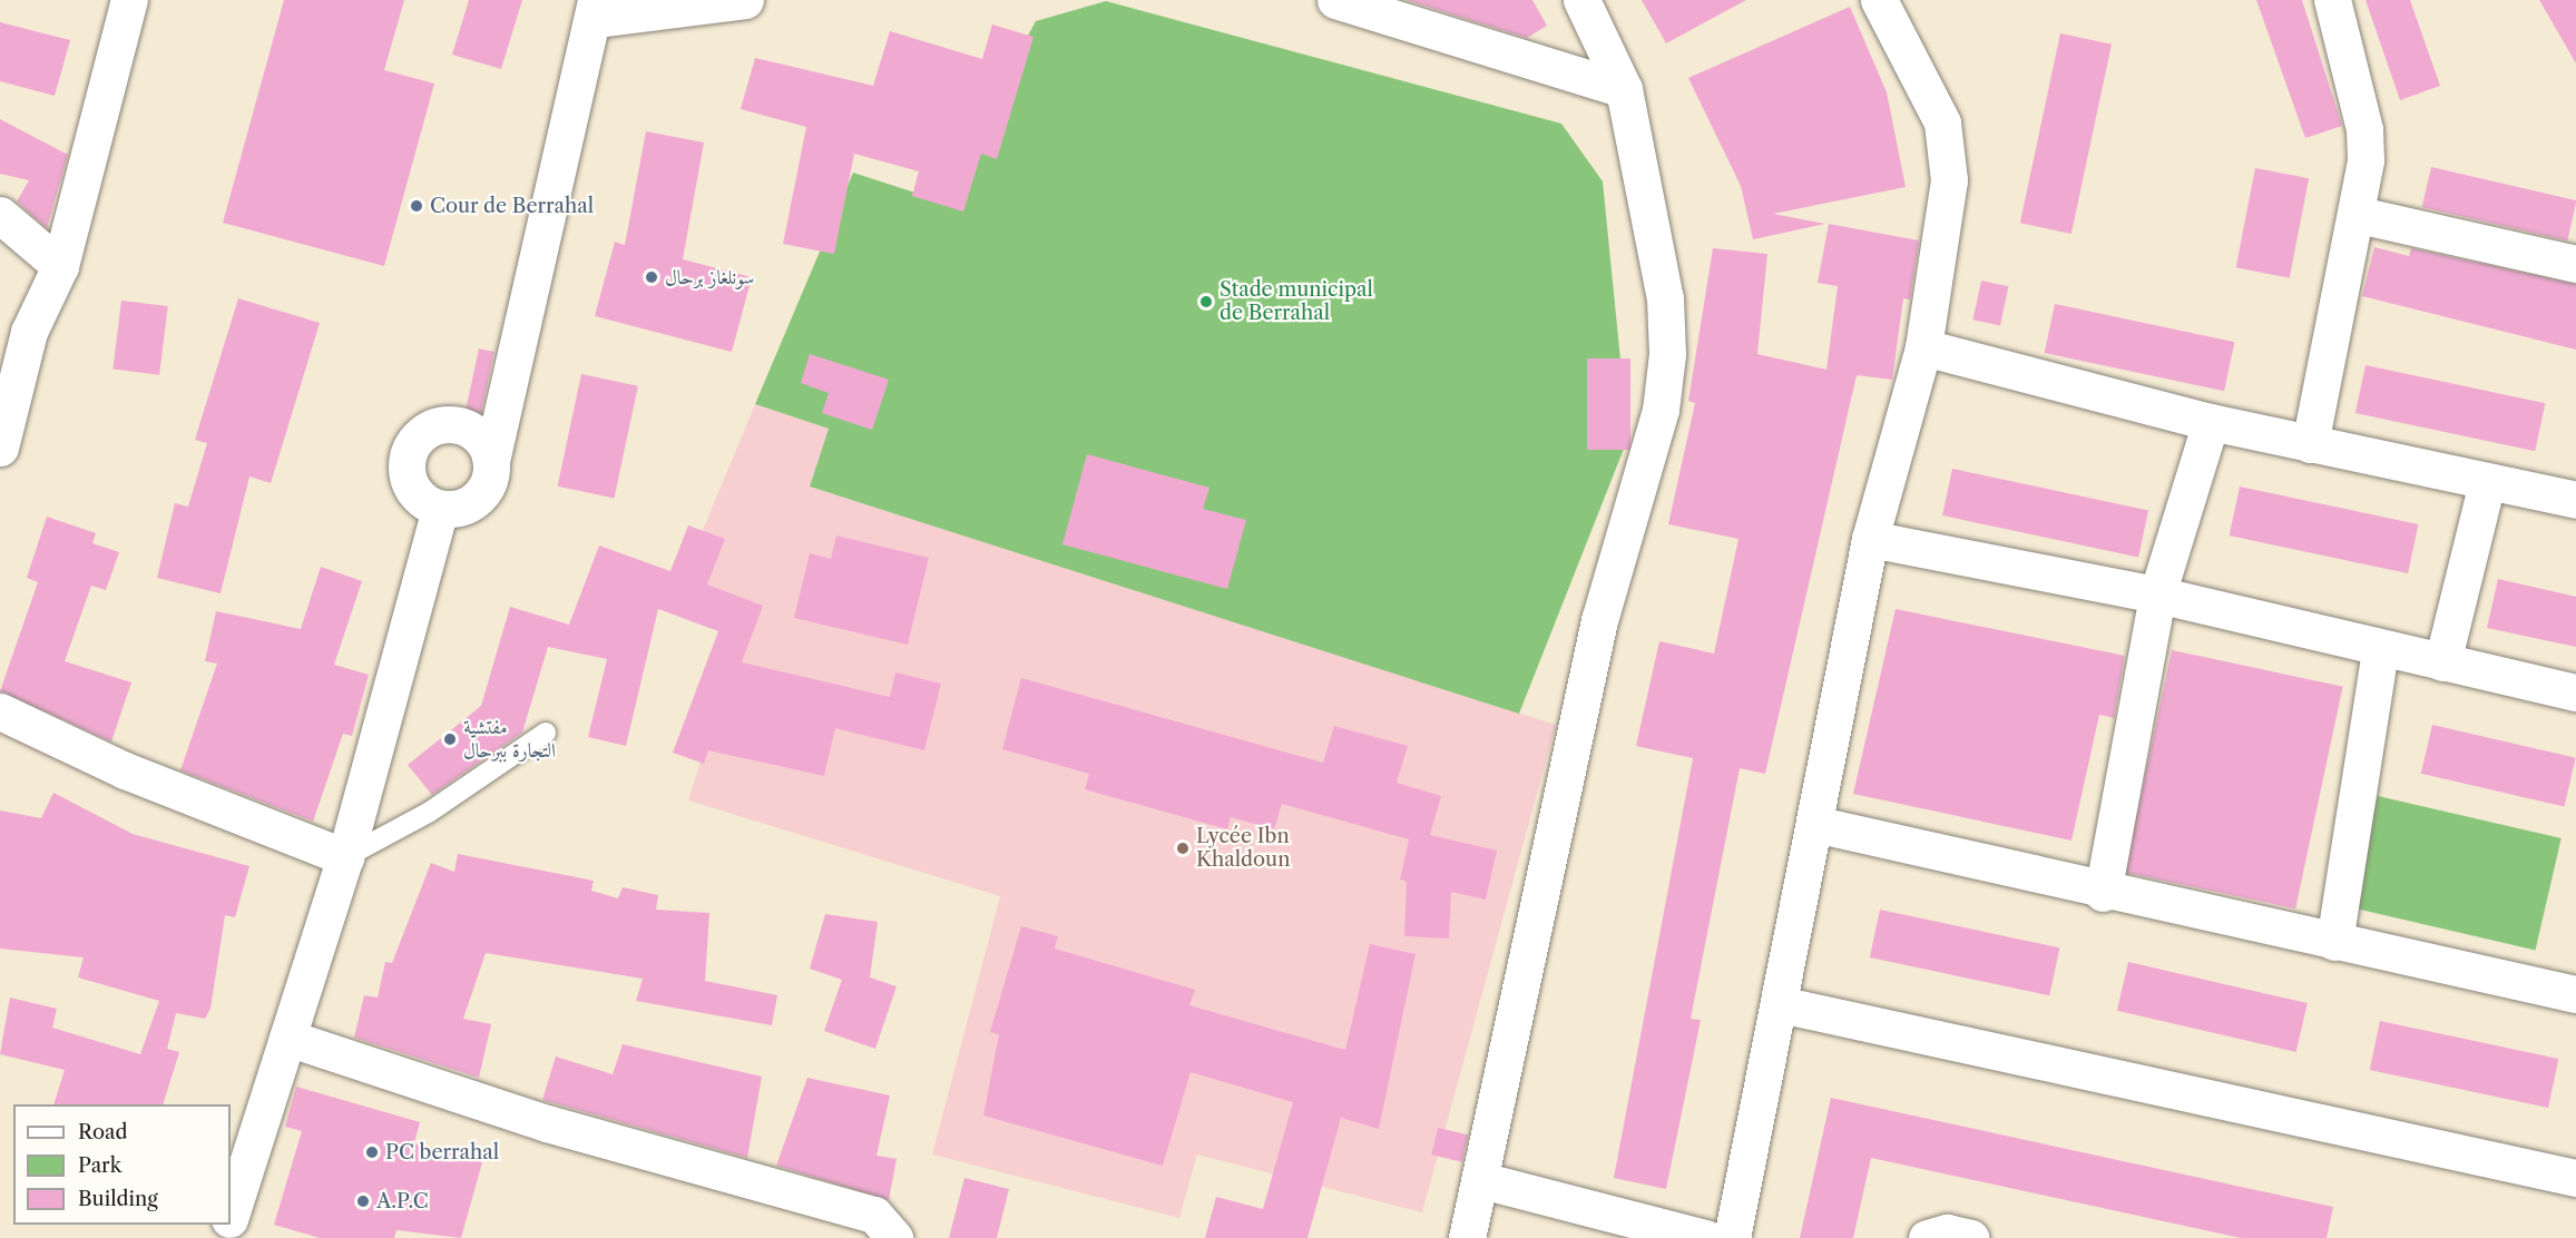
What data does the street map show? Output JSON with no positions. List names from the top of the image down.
{
  "places": [
    "Cour de Berrahal",
    "سونلغاز برحال",
    "Stade municipal de Berrahal",
    "مفتشية التجارة ببرحال",
    "Lycée Ibn Khaldoun",
    "PC berrahal",
    "A.P.C"
  ],
  "legend": ["Road", "Park", "Building"]
}
